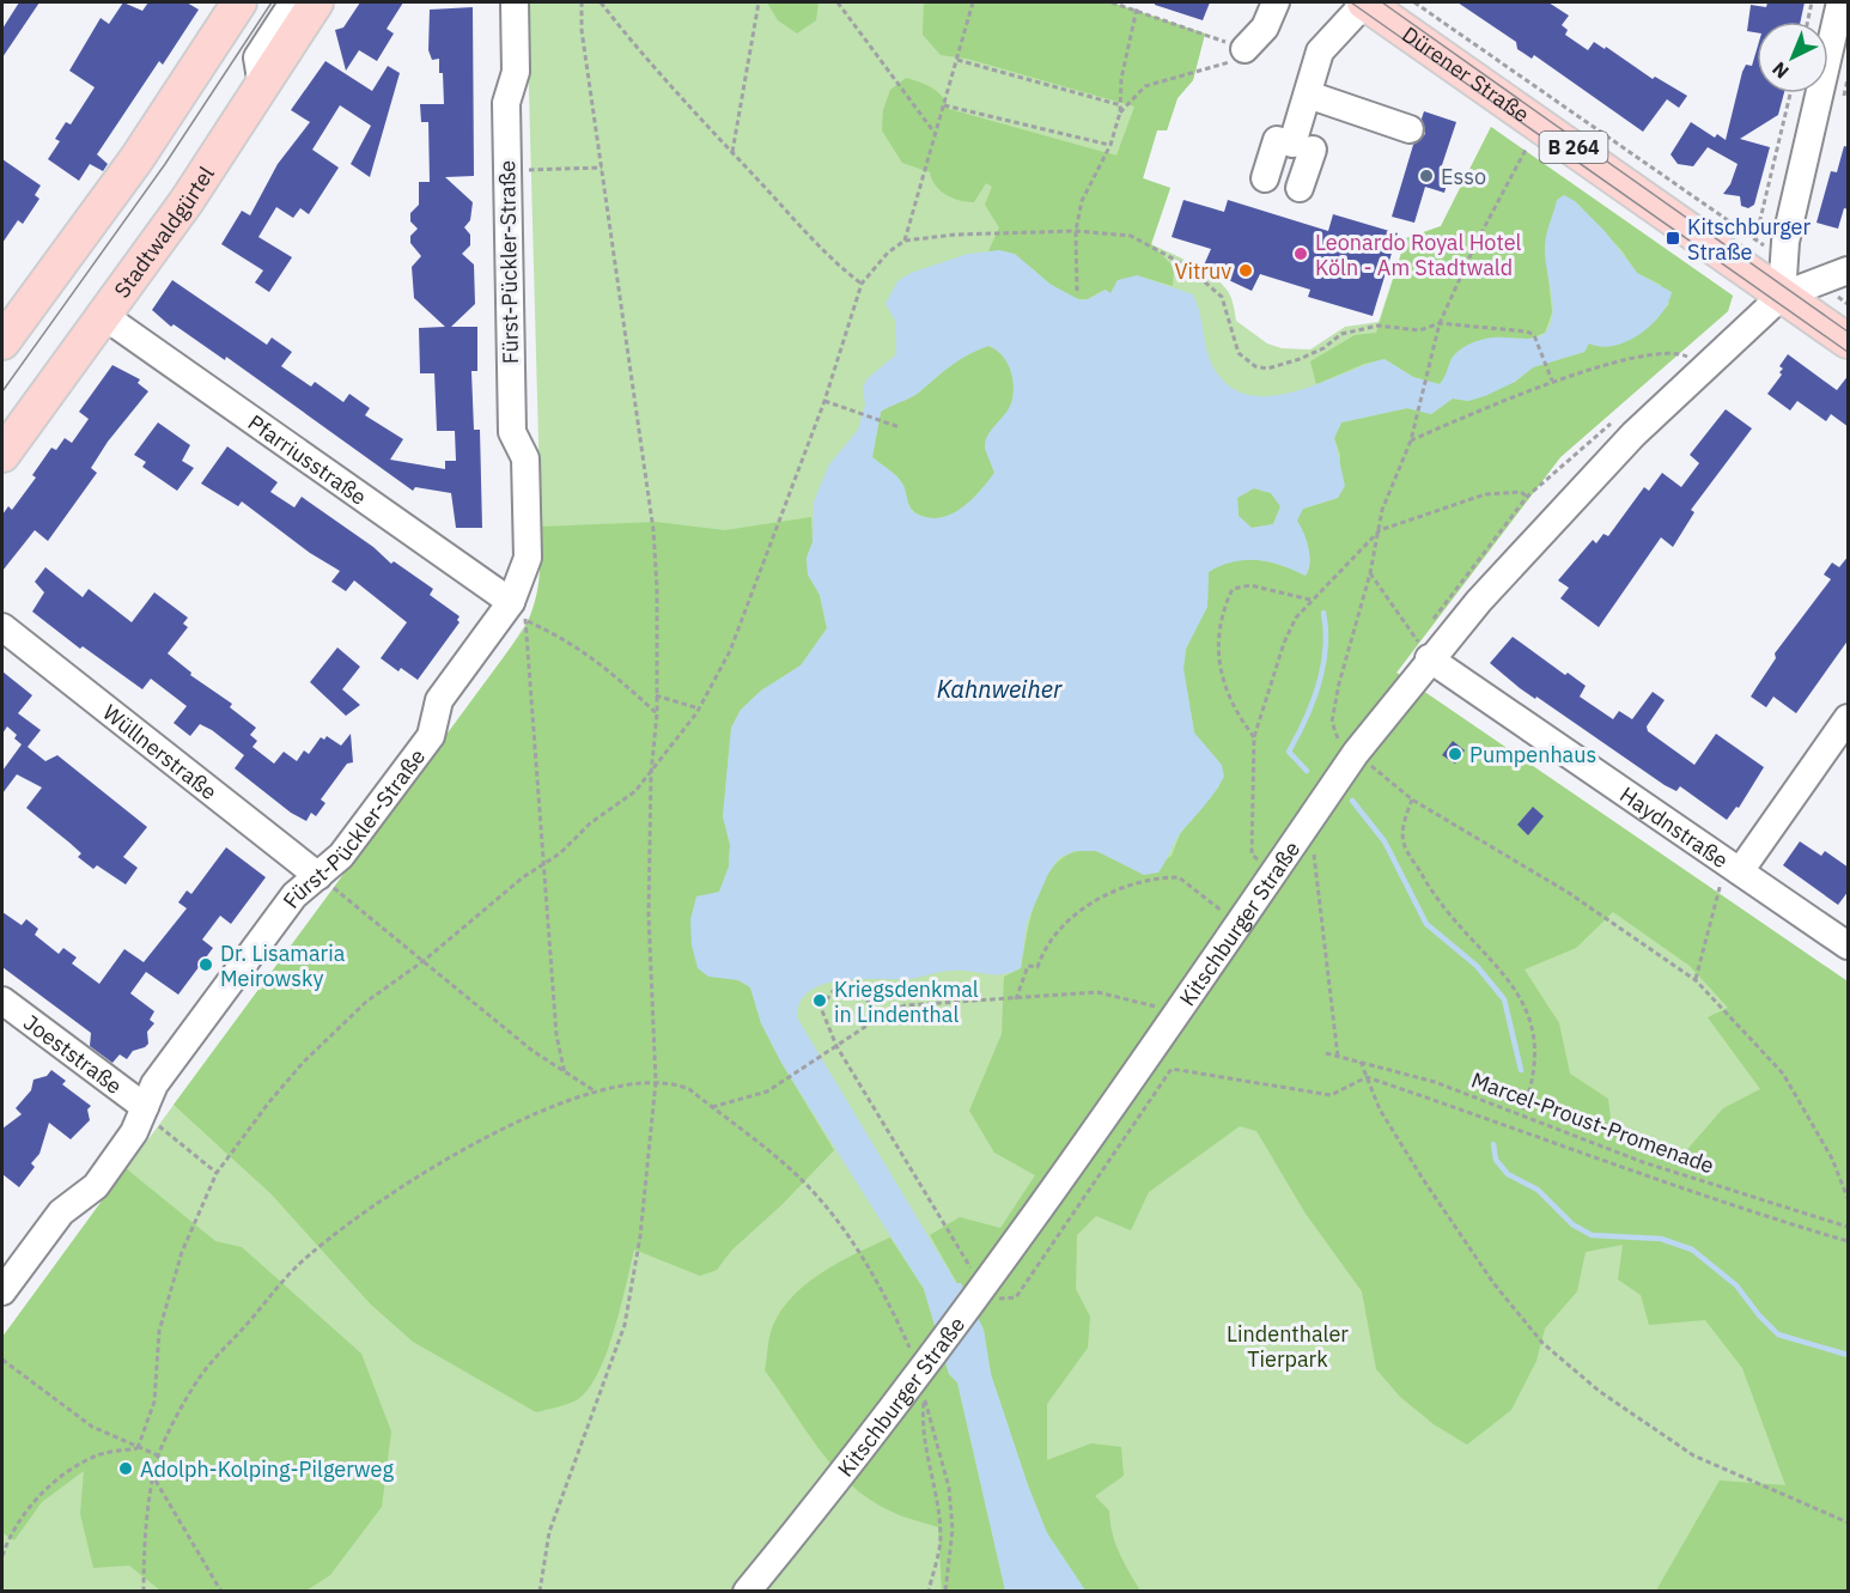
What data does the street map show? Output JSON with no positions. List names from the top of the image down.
{
  "streets": {
    "main road": ["Dürener Straße", "B 264", "Stadtwaldgürtel"],
    "street": [
      "Fürst-Pückler-Straße",
      "Pfarriusstraße",
      "Wüllnerstraße",
      "Haydnstraße",
      "Kitschburger Straße",
      "Joeststraße"
    ],
    "path": ["Marcel-Proust-Promenade"]
  },
  "crossings": [
    ["Dürener Straße", "Kitschburger Straße"],
    ["Stadtwaldgürtel", "Pfarriusstraße"],
    ["Fürst-Pückler-Straße", "Pfarriusstraße"],
    ["Fürst-Pückler-Straße", "Wüllnerstraße"],
    ["Fürst-Pückler-Straße", "Joeststraße"],
    ["Haydnstraße", "Kitschburger Straße"]
  ],
  "water": ["Kahnweiher"],
  "parks": ["Lindenthaler Tierpark"],
  "places": {
    "other": [
      "Esso",
      "Leonardo Royal Hotel Köln - Am Stadtwald",
      "Vitruv",
      "Pumpenhaus",
      "Dr. Lisamaria Meirowsky",
      "Kriegsdenkmal in Lindenthal",
      "Adolph-Kolping-Pilgerweg"
    ],
    "transit": ["Kitschburger Straße"]
  },
  "north": "bottom left"
}
